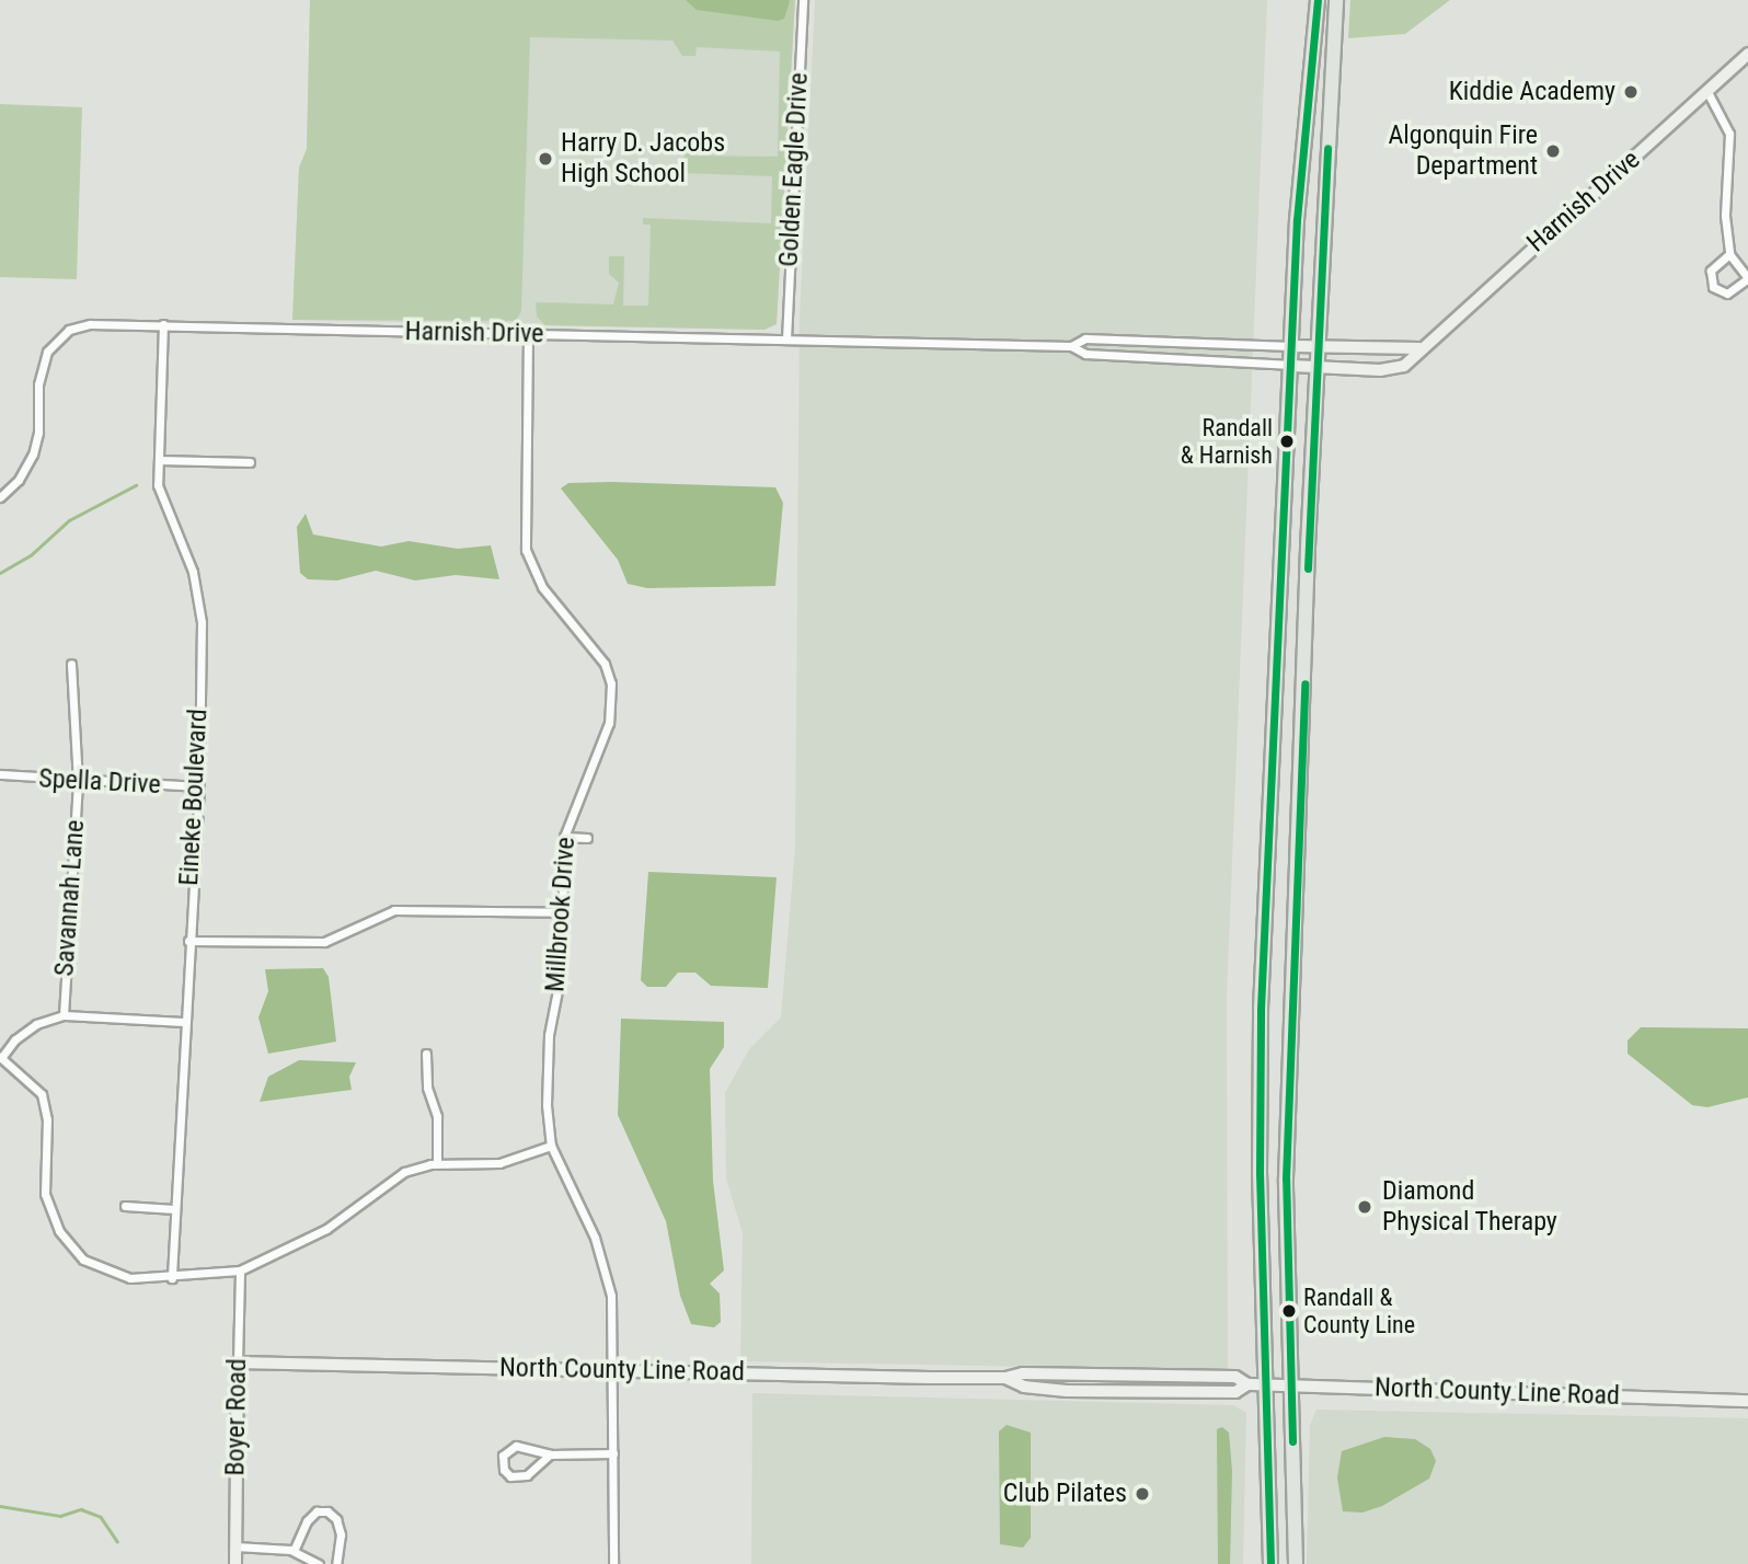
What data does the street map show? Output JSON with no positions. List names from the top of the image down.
{
  "streets": {
    "street": [
      "Golden Eagle Drive",
      "Harnish Drive",
      "Spella Drive",
      "Eineke Boulevard",
      "Savannah Lane",
      "Millbrook Drive",
      "North County Line Road",
      "Boyer Road"
    ]
  },
  "crossings": [
    ["Golden Eagle Drive", "Harnish Drive"],
    ["Harnish Drive", "Eineke Boulevard"],
    ["Harnish Drive", "Millbrook Drive"],
    ["Spella Drive", "Eineke Boulevard"],
    ["Spella Drive", "Savannah Lane"],
    ["Millbrook Drive", "North County Line Road"],
    ["North County Line Road", "Boyer Road"]
  ],
  "places": [
    "Kiddie Academy",
    "Algonquin Fire Department",
    "Harry D. Jacobs High School",
    "Randall & Harnish",
    "Diamond Physical Therapy",
    "Randall & County Line",
    "Club Pilates"
  ]
}
